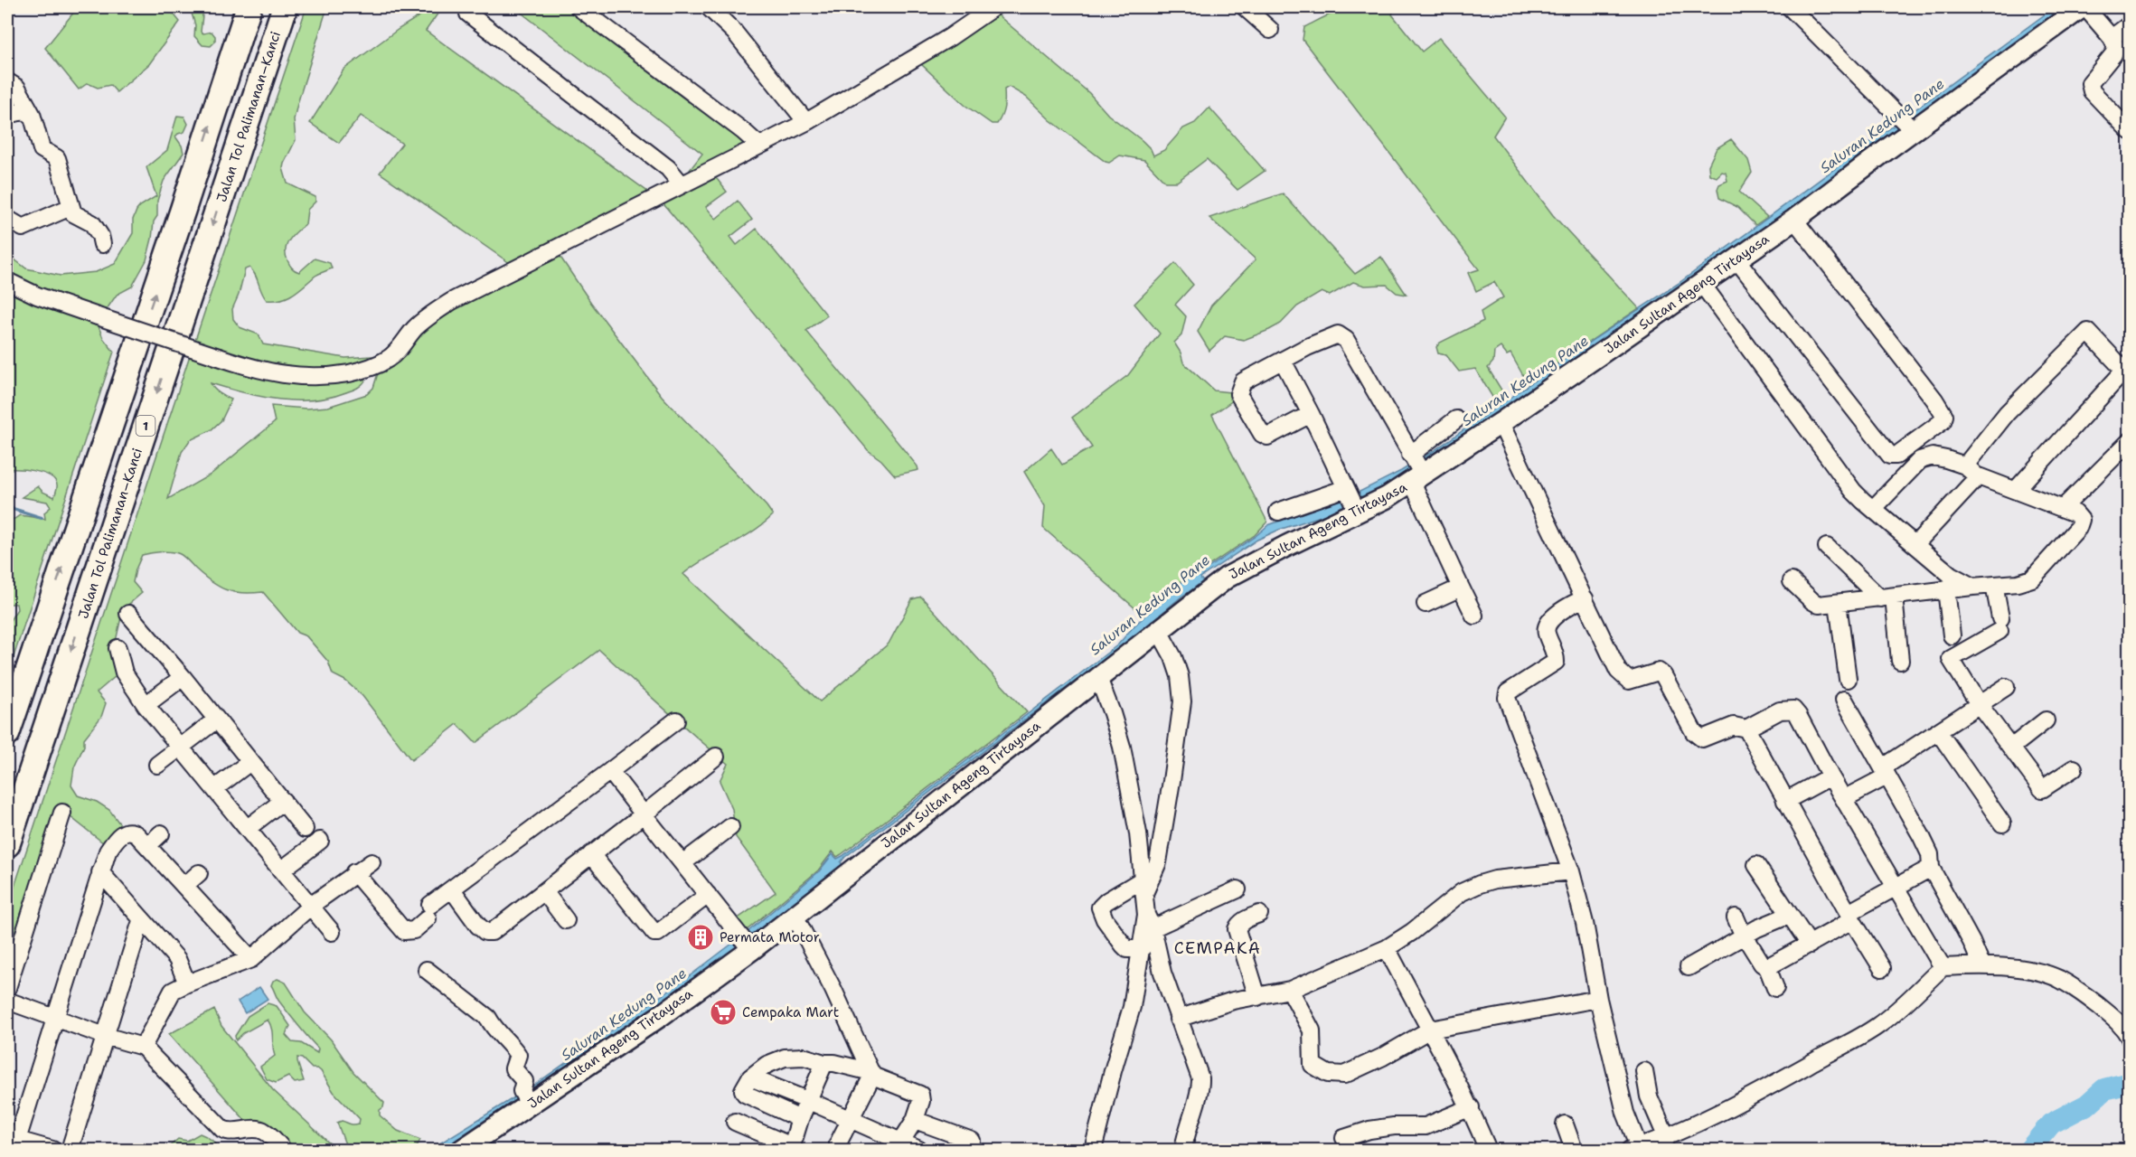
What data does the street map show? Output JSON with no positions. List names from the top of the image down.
{
  "streets": {
    "highway": ["Jalan Tol Palimanan–Kanci", "1"],
    "main road": ["Jalan Sultan Ageng Tirtayasa"]
  },
  "districts": ["CEMPAKA"],
  "water": ["Saluran Kedung Pane"],
  "places": {
    "building": ["Permata Motor"],
    "supermarket": ["Cempaka Mart"]
  }
}
